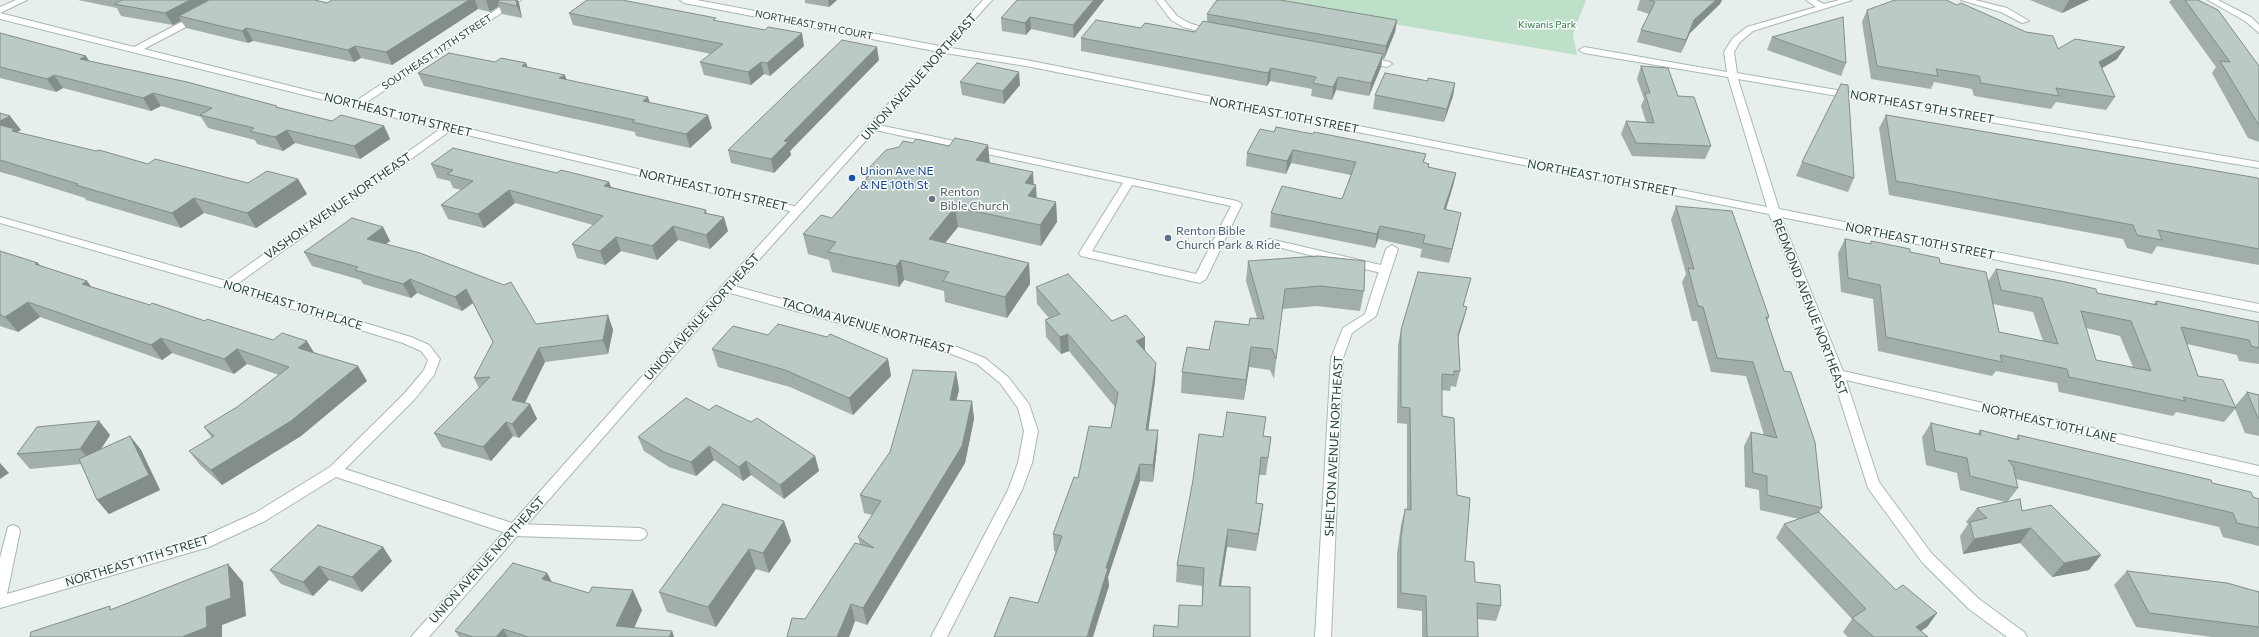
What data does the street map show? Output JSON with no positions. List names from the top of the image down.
{
  "streets": {
    "street": [
      "NORTHEAST 9TH COURT",
      "SOUTHEAST 117TH STREET",
      "UNION AVENUE NORTHEAST",
      "NORTHEAST 9TH STREET",
      "NORTHEAST 10TH STREET",
      "VASHON AVENUE NORTHEAST",
      "NORTHEAST 10TH PLACE",
      "REDMOND AVENUE NORTHEAST",
      "TACOMA AVENUE NORTHEAST",
      "NORTHEAST 10TH LANE",
      "SHELTON AVENUE NORTHEAST",
      "NORTHEAST 11TH STREET"
    ]
  },
  "crossings": [
    ["NORTHEAST 9TH COURT", "UNION AVENUE NORTHEAST"],
    ["NORTHEAST 9TH COURT", "NORTHEAST 10TH STREET"],
    ["SOUTHEAST 117TH STREET", "NORTHEAST 10TH STREET"],
    ["UNION AVENUE NORTHEAST", "NORTHEAST 10TH STREET"],
    ["UNION AVENUE NORTHEAST", "TACOMA AVENUE NORTHEAST"],
    ["NORTHEAST 9TH STREET", "REDMOND AVENUE NORTHEAST"],
    ["NORTHEAST 10TH STREET", "VASHON AVENUE NORTHEAST"],
    ["NORTHEAST 10TH STREET", "REDMOND AVENUE NORTHEAST"],
    ["VASHON AVENUE NORTHEAST", "NORTHEAST 10TH PLACE"],
    ["NORTHEAST 10TH PLACE", "NORTHEAST 11TH STREET"],
    ["REDMOND AVENUE NORTHEAST", "NORTHEAST 10TH LANE"]
  ],
  "parks": ["Kiwanis Park"],
  "places": ["Union Ave NE & NE 10th St", "Renton Bible Church", "Renton Bible Church Park & Ride"]
}
